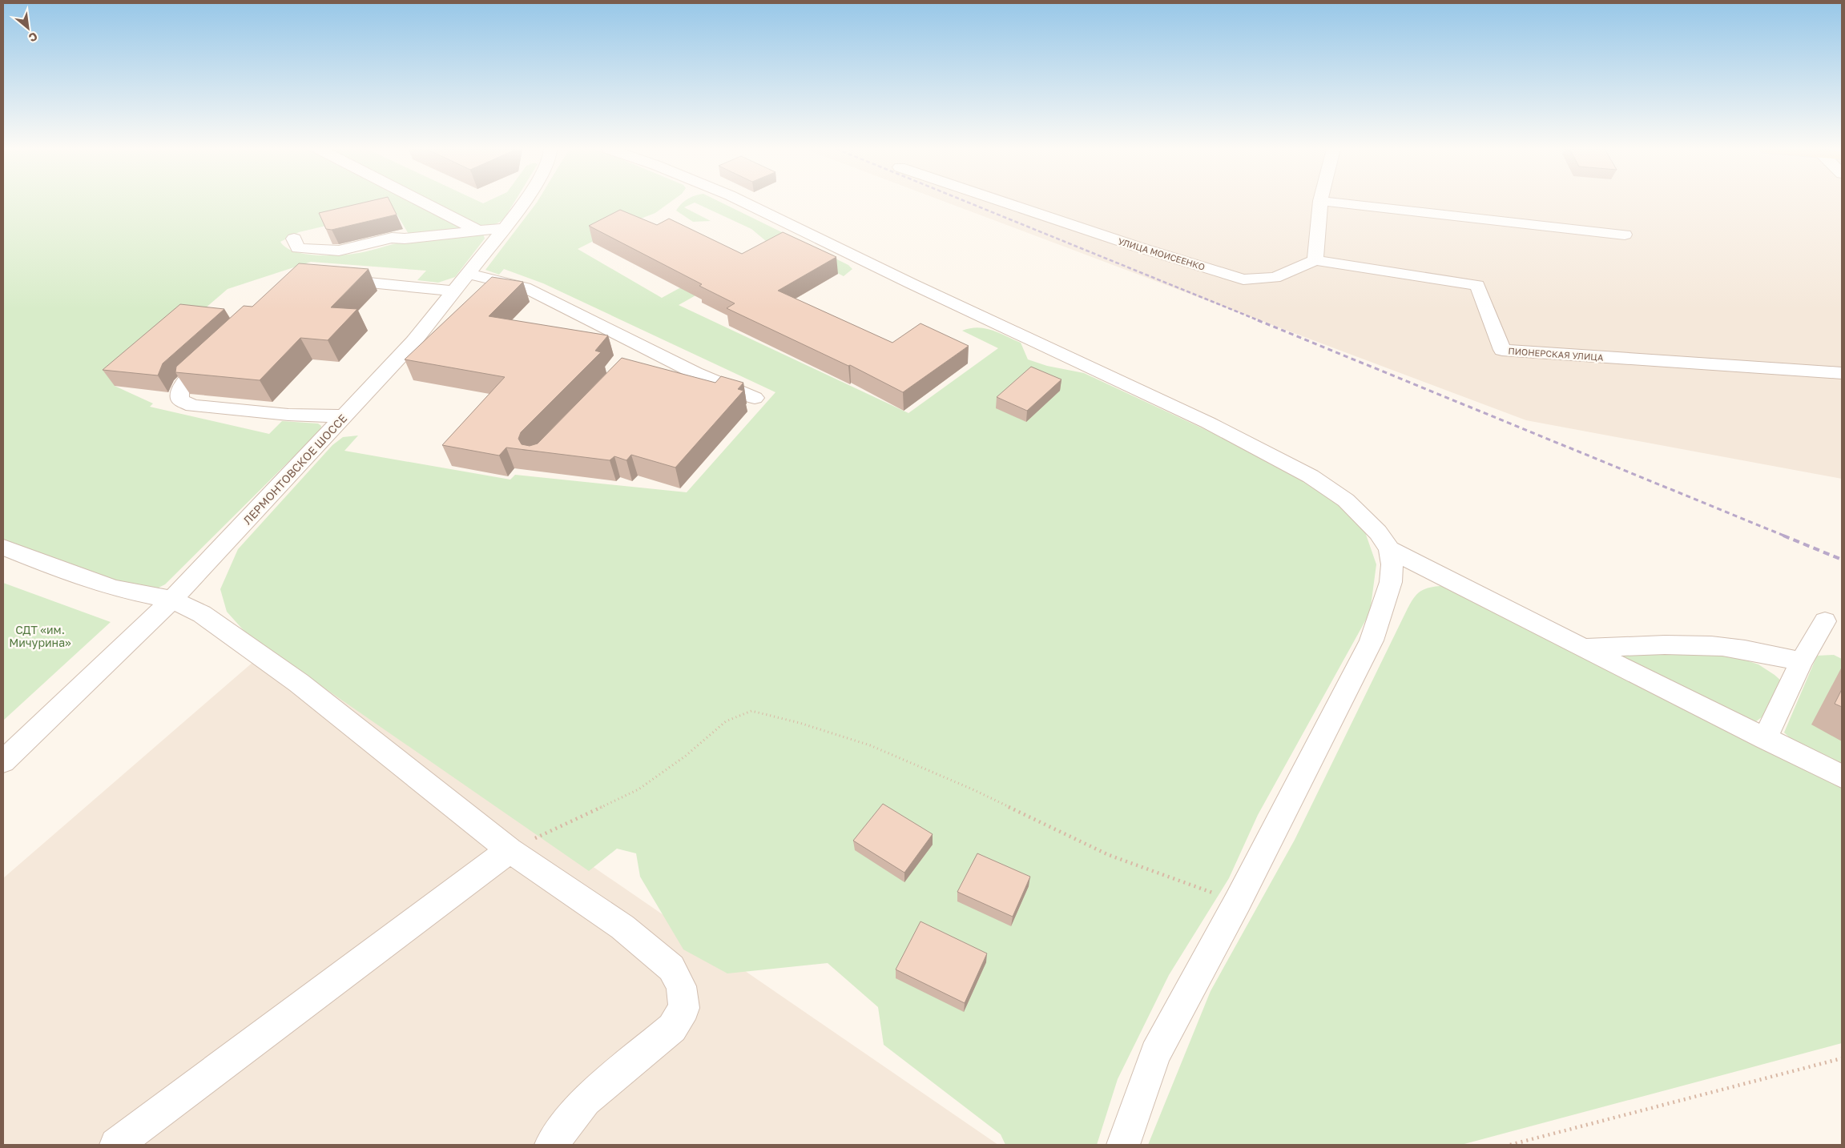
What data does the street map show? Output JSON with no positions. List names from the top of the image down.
{
  "streets": {
    "street": ["УЛИЦА МОИСЕЕНКО", "ПИОНЕРСКАЯ УЛИЦА", "ЛЕРМОНТОВСКОЕ ШОССЕ"]
  },
  "crossings": [
    ["УЛИЦА МОИСЕЕНКО", "ПИОНЕРСКАЯ УЛИЦА"]
  ],
  "parks": ["СДТ «им. Мичурина»"],
  "north": "bottom right"
}
